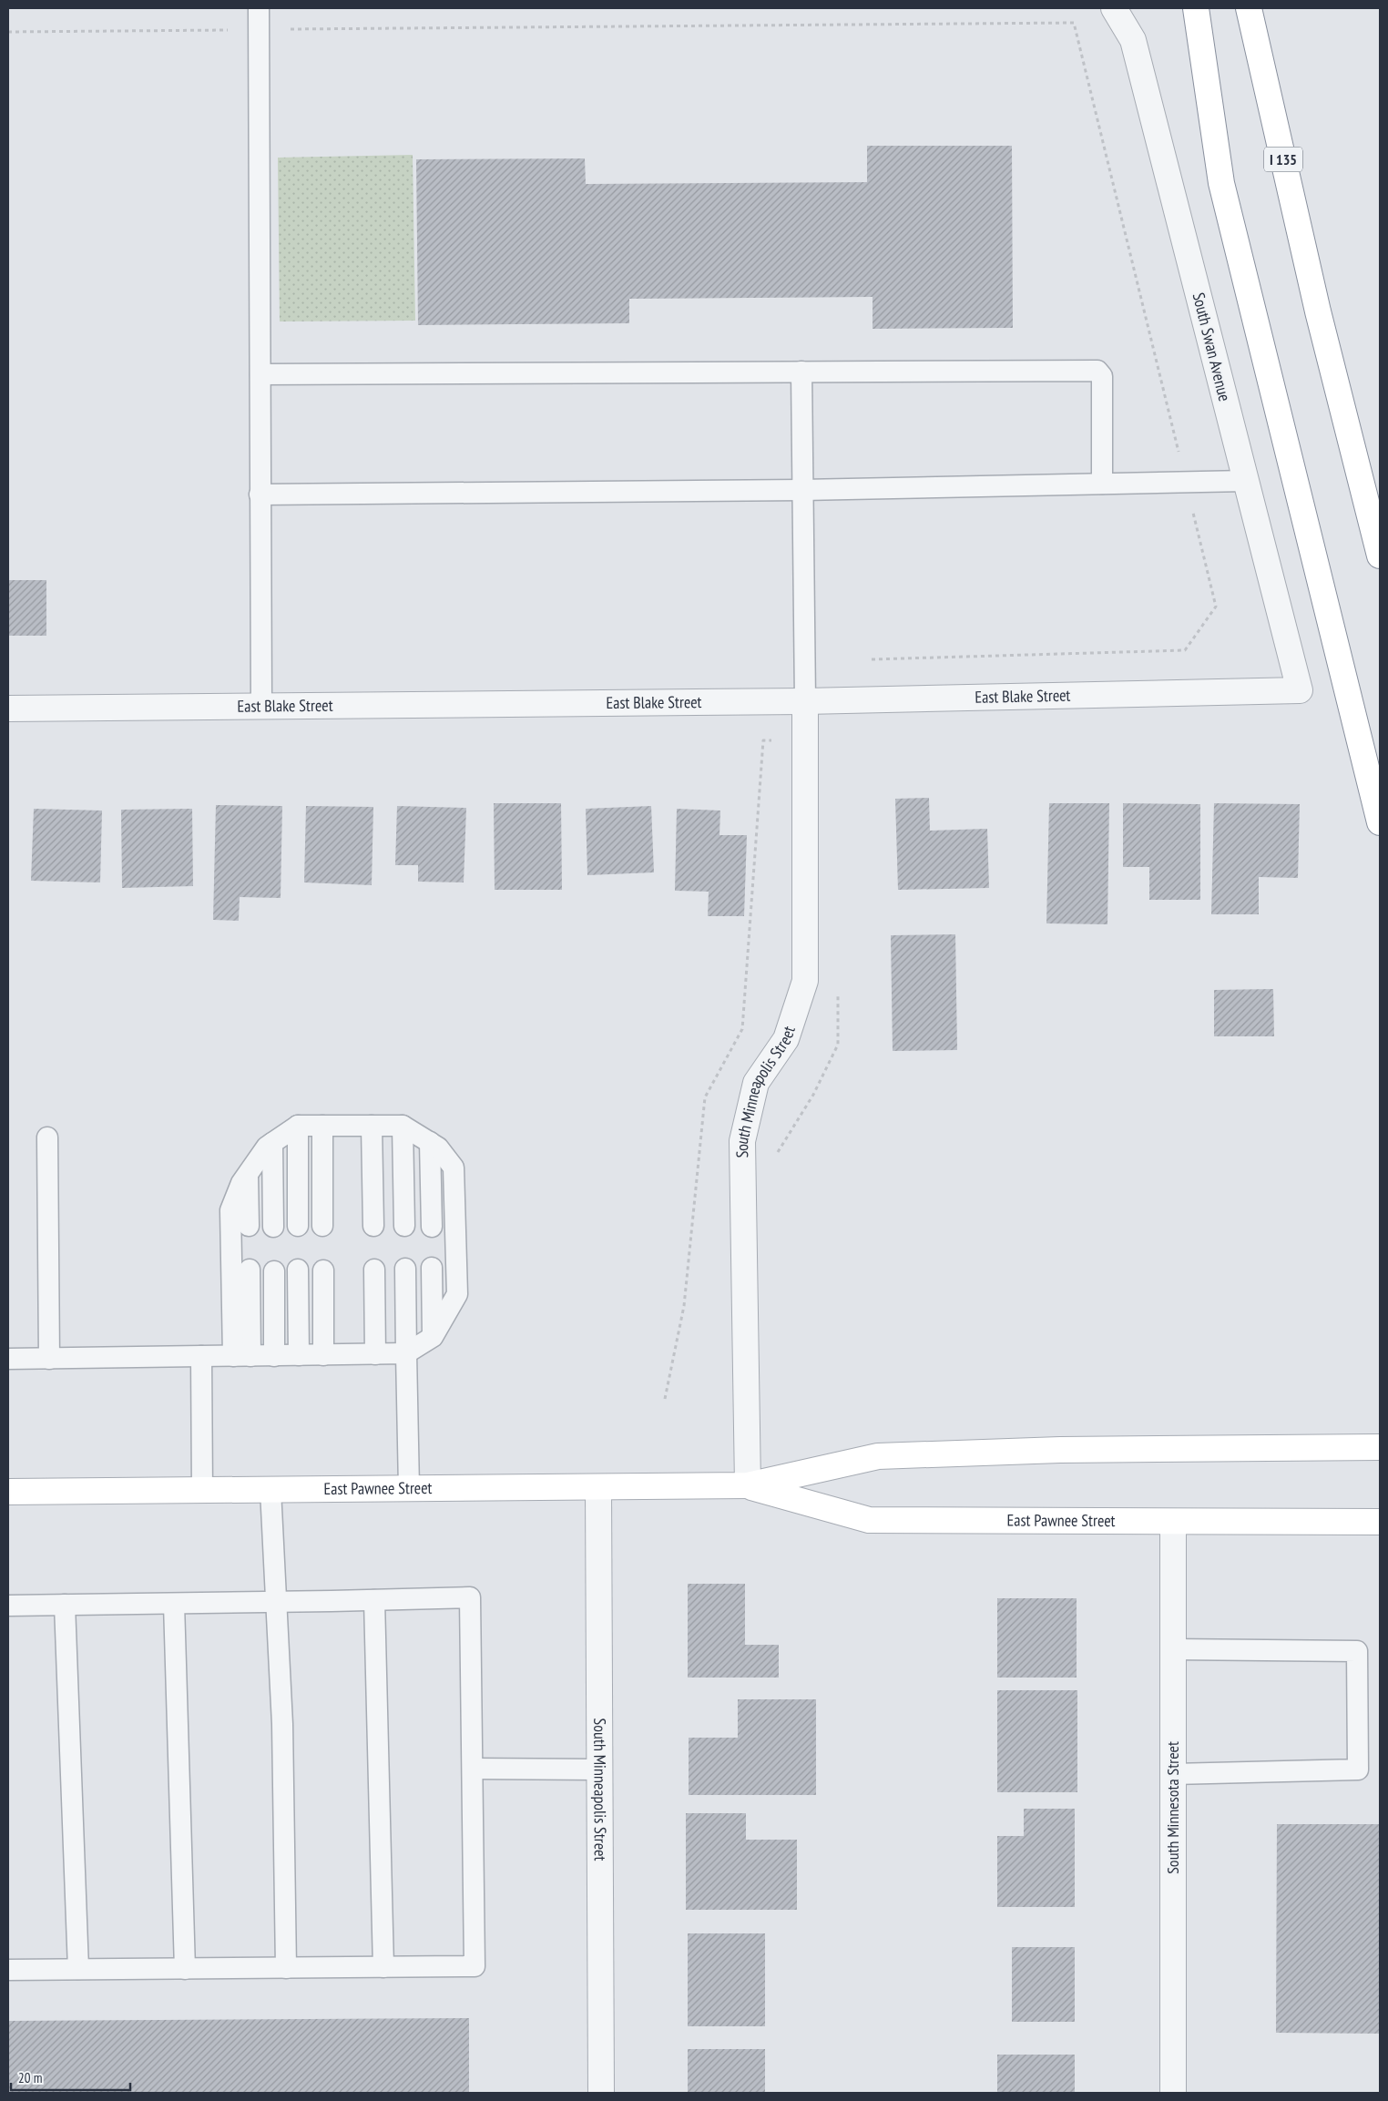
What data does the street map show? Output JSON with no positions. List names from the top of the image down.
{
  "streets": {
    "main road": ["I 135", "East Pawnee Street"],
    "street": [
      "South Swan Avenue",
      "East Blake Street",
      "South Minneapolis Street",
      "South Minnesota Street"
    ]
  },
  "crossings": [
    ["South Swan Avenue", "East Blake Street"],
    ["East Blake Street", "South Minneapolis Street"],
    ["South Minneapolis Street", "East Pawnee Street"],
    ["East Pawnee Street", "South Minnesota Street"]
  ],
  "scale_bar": "20 m"
}
